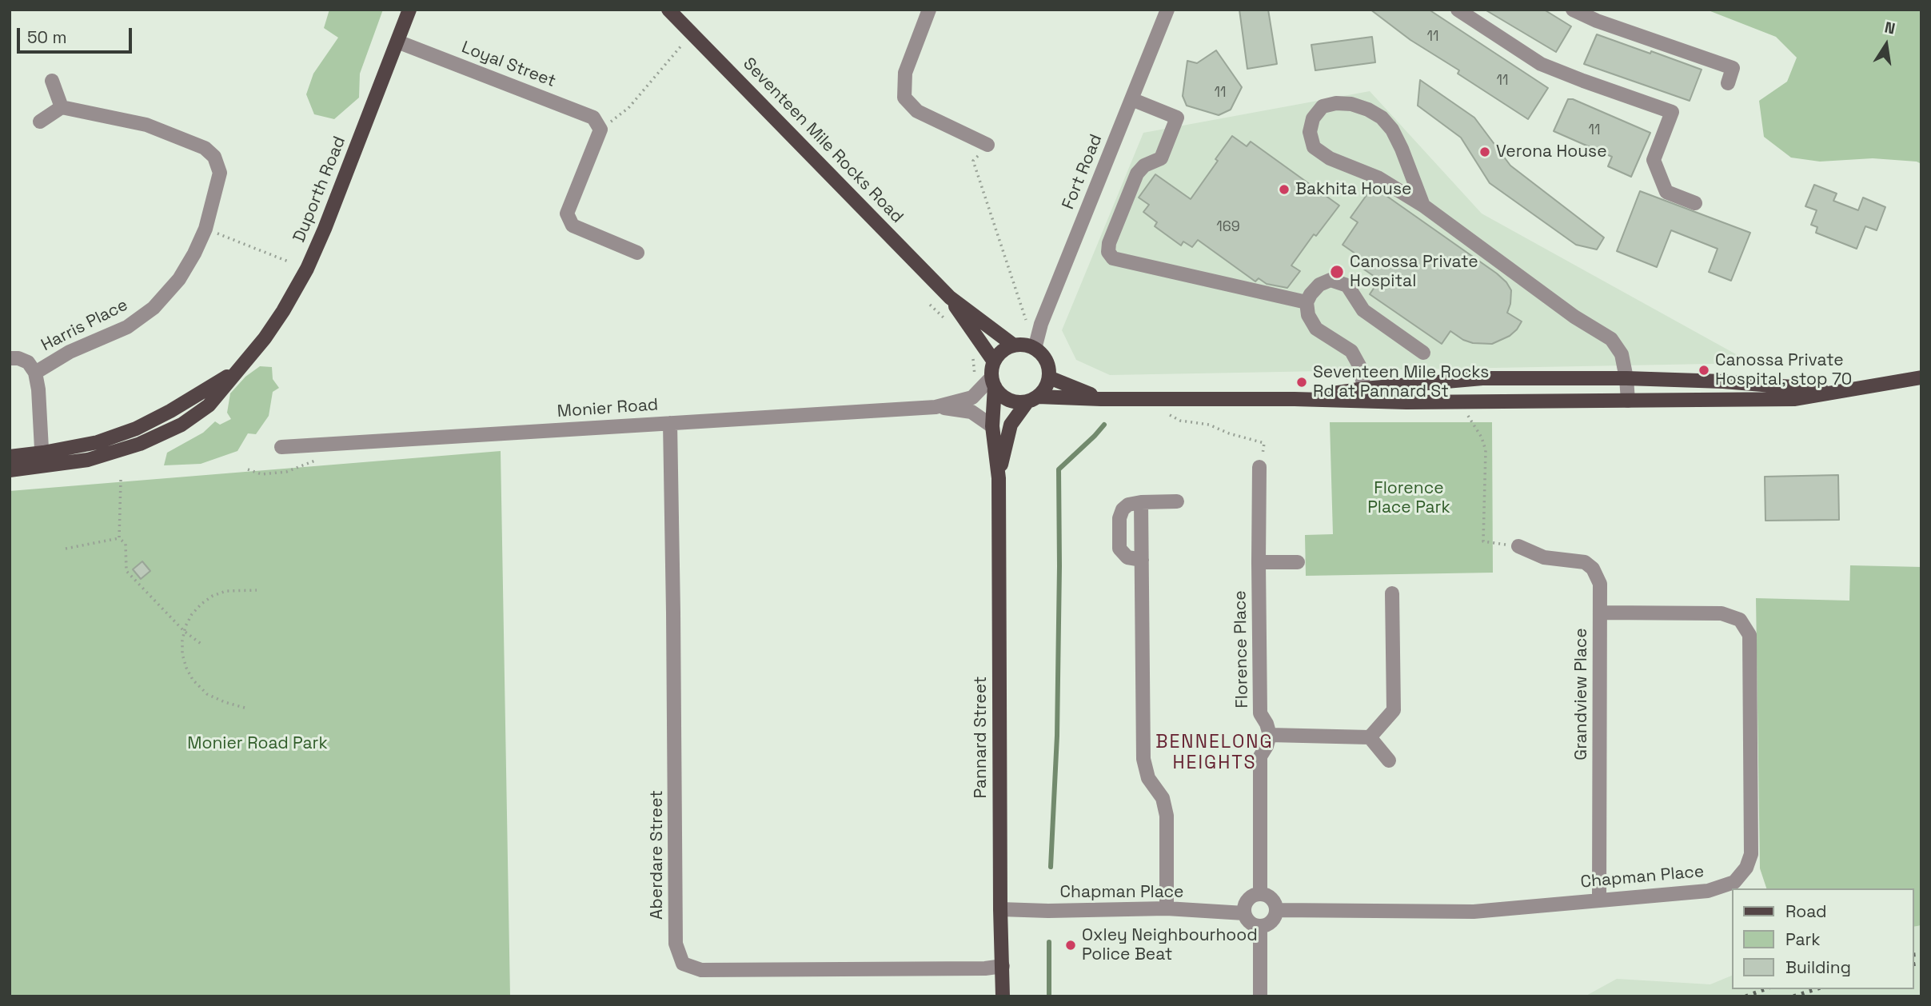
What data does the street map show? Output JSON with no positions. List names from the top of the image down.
{
  "streets": {
    "main road": ["Seventeen Mile Rocks Road", "Duporth Road", "Pannard Street"],
    "street": [
      "Loyal Street",
      "Fort Road",
      "Harris Place",
      "Monier Road",
      "Florence Place",
      "Grandview Place",
      "Aberdare Street",
      "Chapman Place"
    ]
  },
  "crossings": [
    ["Loyal Street", "Duporth Road"],
    ["Seventeen Mile Rocks Road", "Fort Road"],
    ["Seventeen Mile Rocks Road", "Monier Road"],
    ["Seventeen Mile Rocks Road", "Pannard Street"],
    ["Fort Road", "Monier Road"],
    ["Fort Road", "Pannard Street"],
    ["Monier Road", "Pannard Street"],
    ["Monier Road", "Aberdare Street"],
    ["Grandview Place", "Chapman Place"],
    ["Pannard Street", "Aberdare Street"],
    ["Pannard Street", "Chapman Place"]
  ],
  "districts": ["BENNELONG HEIGHTS"],
  "parks": ["Florence Place Park", "Monier Road Park"],
  "places": [
    "Verona House",
    "Bakhita House",
    "Canossa Private Hospital",
    "Canossa Private Hospital, stop 70",
    "Seventeen Mile Rocks Rd at Pannard St",
    "Oxley Neighbourhood Police Beat"
  ],
  "house_numbers": [
    "11",
    "11",
    "11",
    "11",
    "169"
  ],
  "legend": ["Road", "Park", "Building"],
  "scale_bar": "50 m",
  "north": "top"
}
